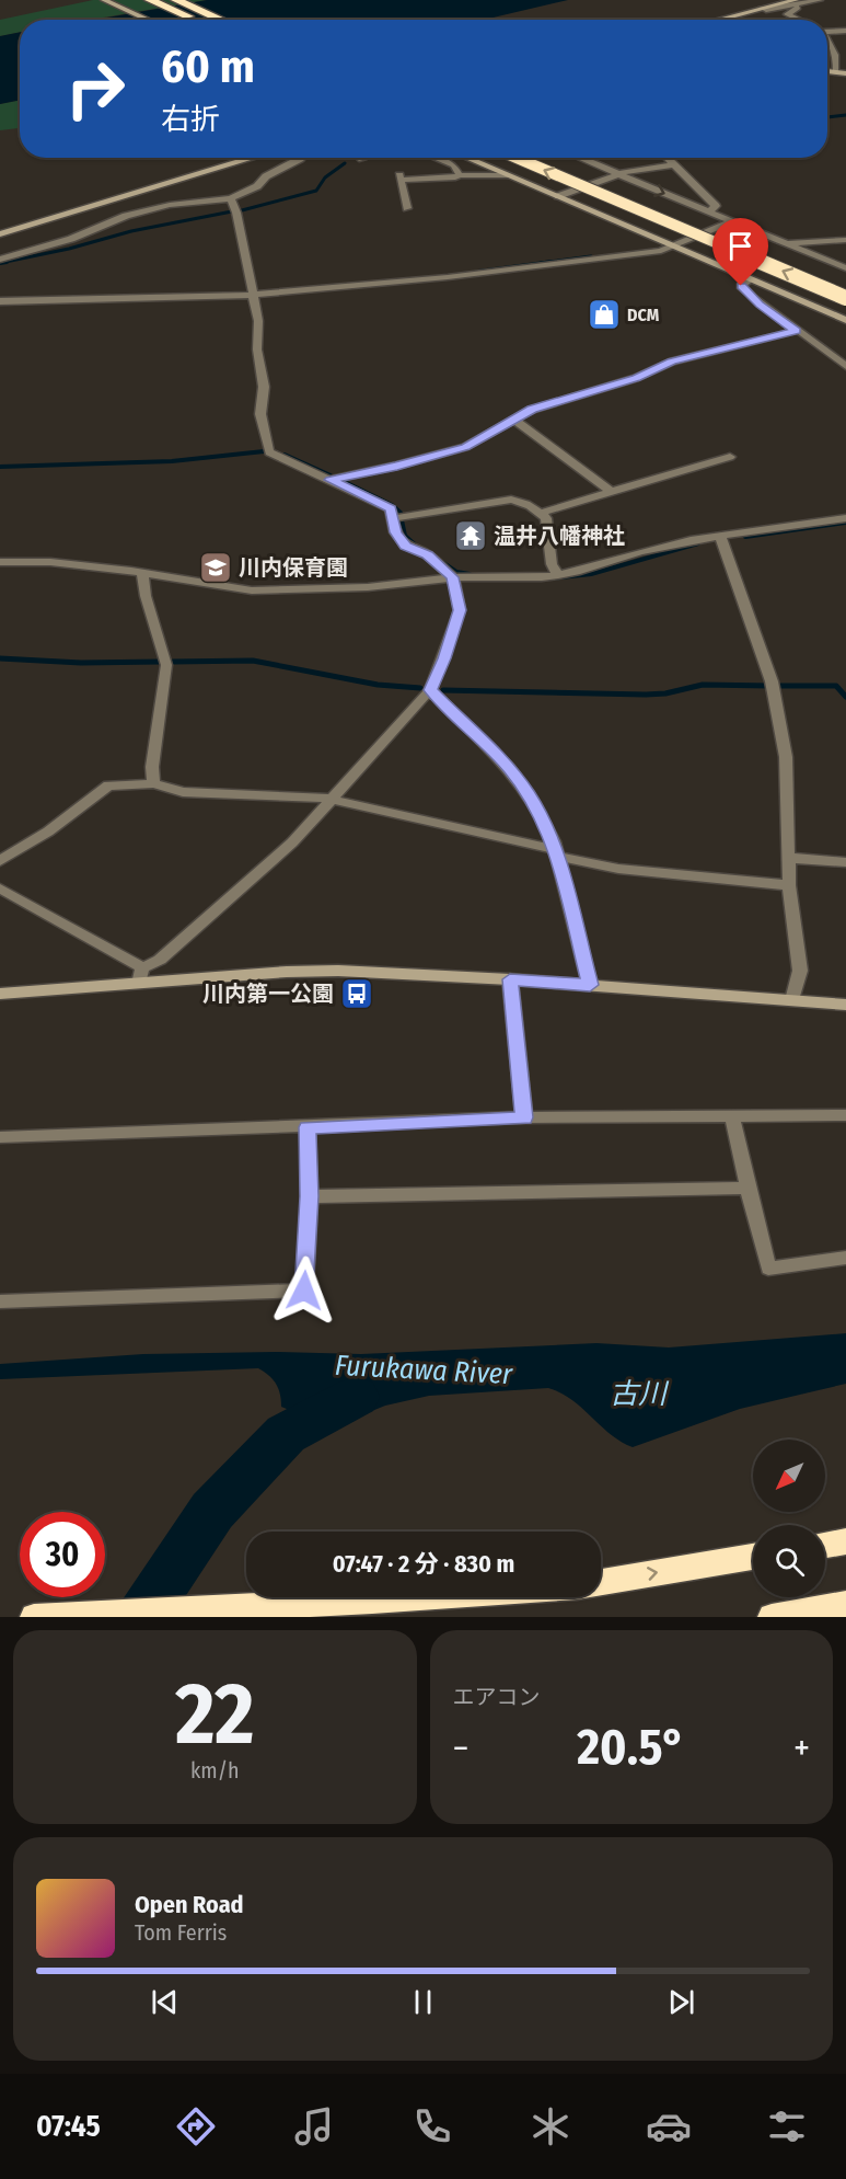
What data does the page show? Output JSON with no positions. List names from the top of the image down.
{
  "water": ["Furukawa River", "古川"],
  "places": {
    "shop": ["DCM"],
    "temple": ["温井八幡神社"],
    "school or university": ["川内保育園"],
    "bus stop": ["川内第一公園"]
  },
  "north": "bottom left",
  "page": {
    "turn": ["60 m", "右折"],
    "limit": "30",
    "trip": "07:47 · 2 分 · 830 m",
    "tile": [
      ["22", "km/h"],
      "エアコン"
    ],
    "heat": ["−", "20.5°", "+"],
    "song": ["Open Road", "Tom Ferris"],
    "tabs": "07:45"
  }
}
